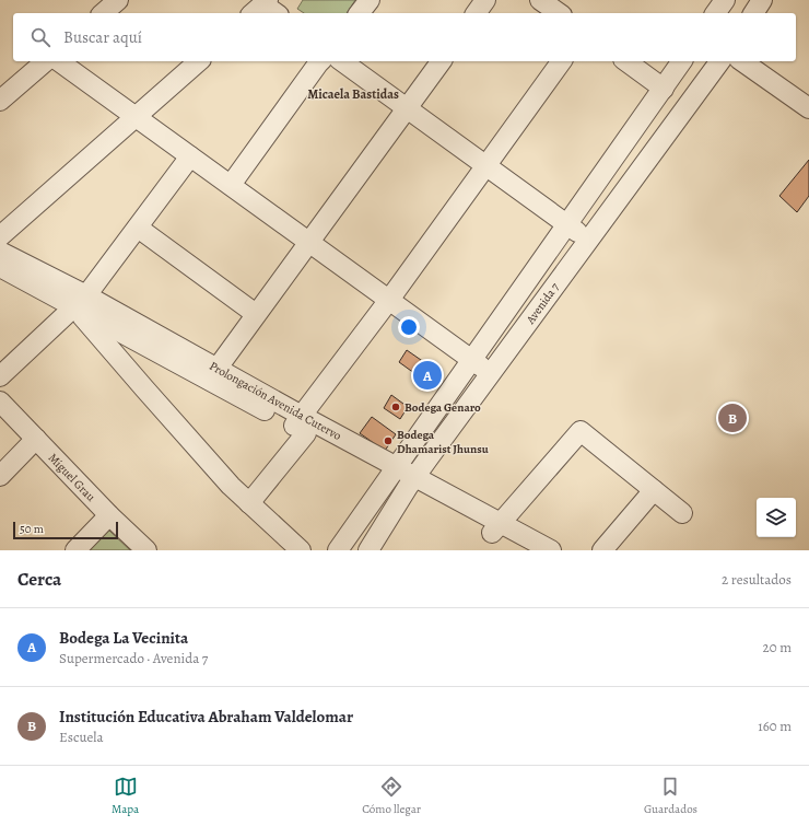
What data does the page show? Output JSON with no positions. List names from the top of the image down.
{
  "streets": {
    "street": ["Avenida 7", "Prolongación Avenida Cutervo", "Miguel Grau"]
  },
  "crossings": [
    ["Avenida 7", "Prolongación Avenida Cutervo"]
  ],
  "districts": ["Micaela Bastidas"],
  "places": ["Bodega Genaro", "Bodega Dhamarist Jhunsu"],
  "scale_bar": "50 m",
  "page": {
    "search": "Buscar aquí",
    "pins": ["A", "B"],
    "scale": "50 m",
    "heading": ["Cerca", "2 resultados"],
    "list": [
      {
        "mark": "A",
        "name": "Bodega La Vecinita",
        "note": "Supermercado · Avenida 7",
        "value": "20 m"
      },
      {
        "mark": "B",
        "name": "Institución Educativa Abraham Valdelomar",
        "note": "Escuela",
        "value": "160 m"
      }
    ],
    "nav": ["Mapa", "Cómo llegar", "Guardados"]
  }
}
